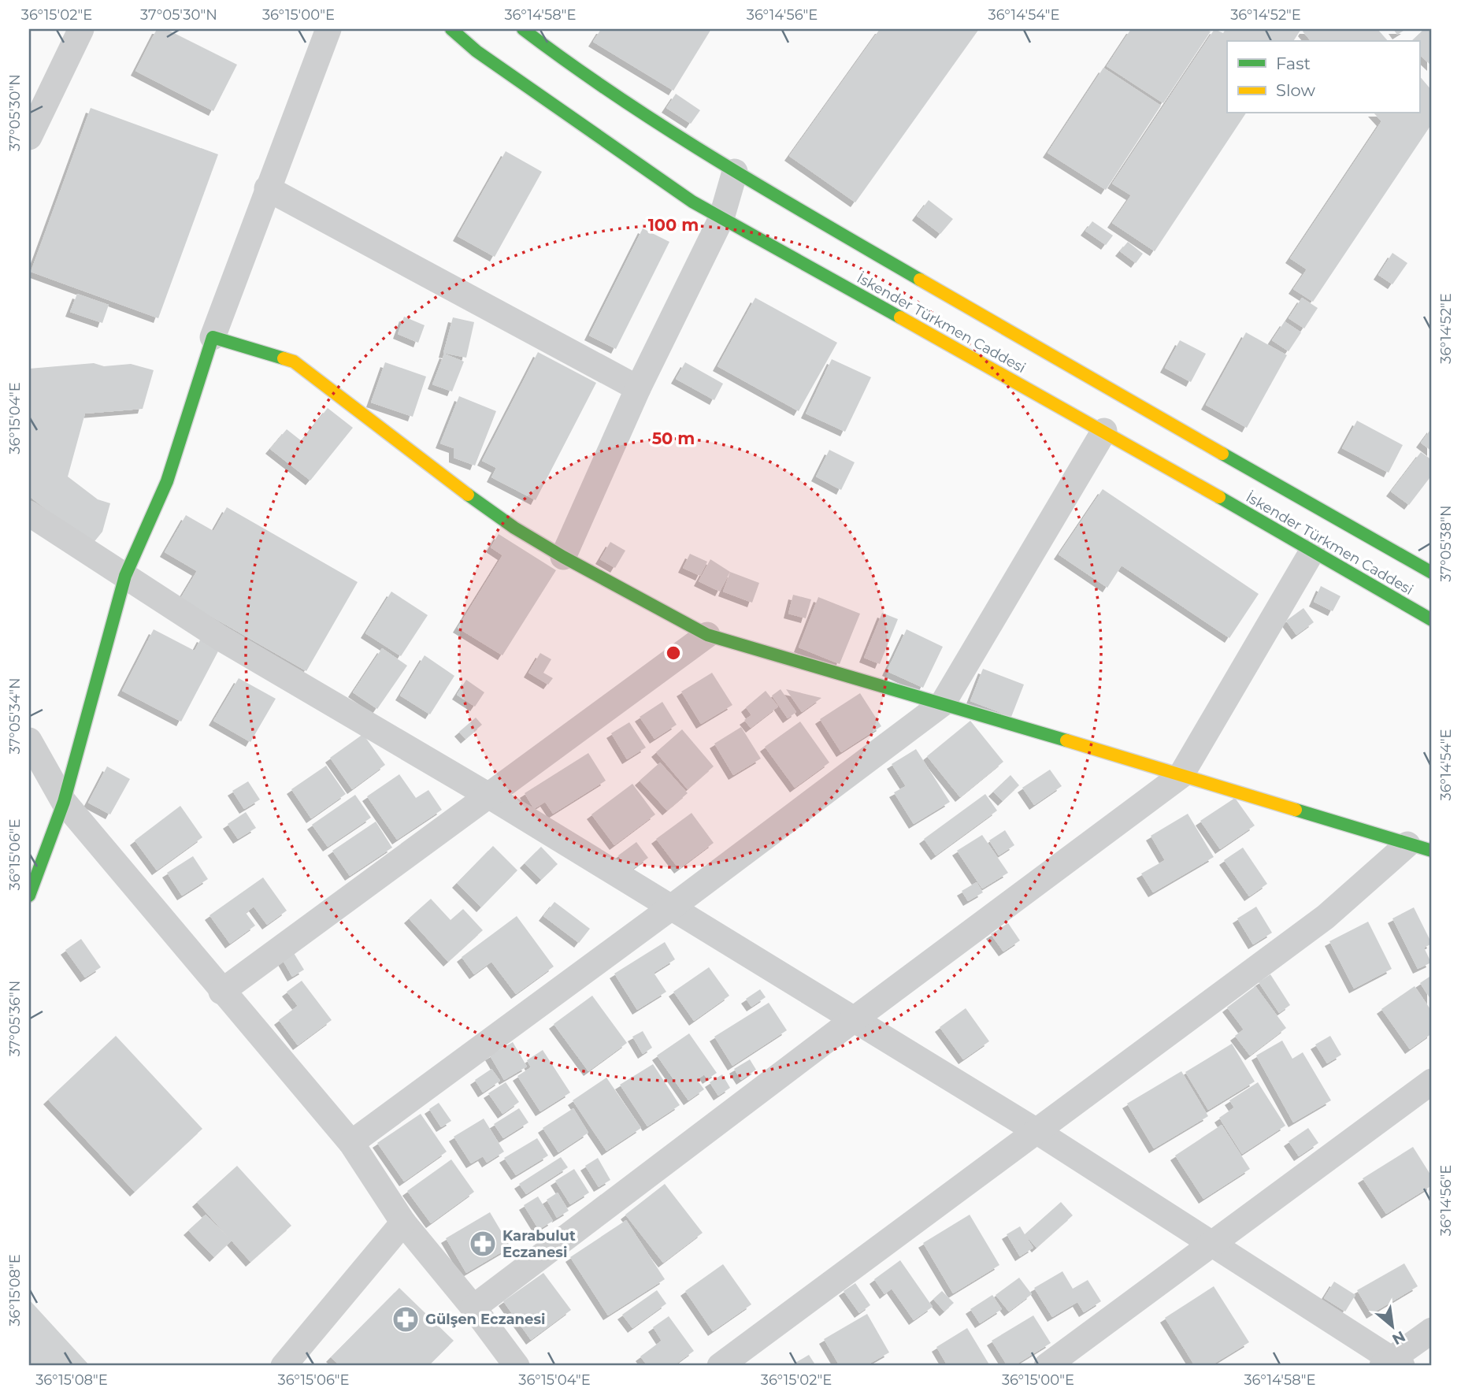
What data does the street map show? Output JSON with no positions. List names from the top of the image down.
{
  "streets": {
    "main road": ["İskender Türkmen Caddesi"]
  },
  "places": {
    "pharmacy": ["Karabulut Eczanesi", "Gülşen Eczanesi"]
  },
  "legend": ["Fast", "Slow"],
  "north": "bottom right",
  "coordinates": [
    "36°15'02\"E",
    "37°05'30\"N",
    "36°15'00\"E",
    "36°14'58\"E",
    "36°14'56\"E",
    "36°14'54\"E",
    "36°14'52\"E",
    "36°15'04\"E",
    "37°05'38\"N",
    "37°05'34\"N",
    "36°15'06\"E",
    "37°05'36\"N",
    "36°15'08\"E"
  ],
  "rings": ["100 m", "50 m"]
}
